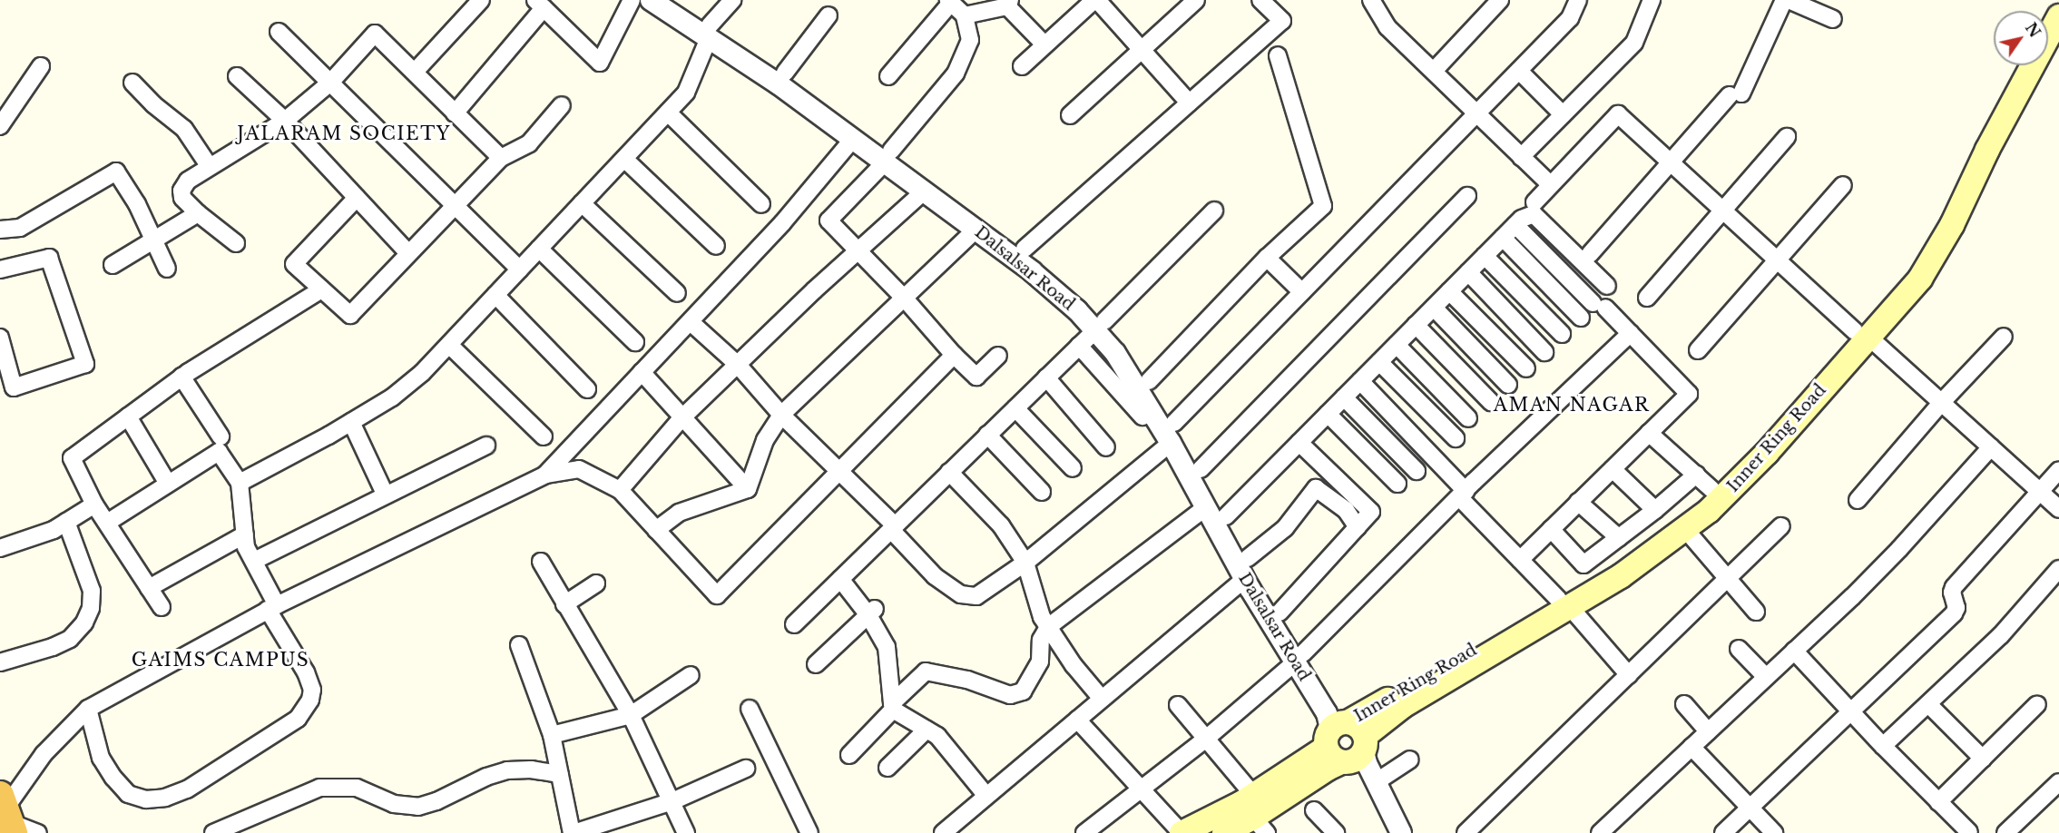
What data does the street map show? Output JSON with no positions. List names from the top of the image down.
{
  "streets": {
    "main road": ["Inner Ring Road"],
    "street": ["Dalsalsar Road"]
  },
  "crossings": [
    ["Dalsalsar Road", "Inner Ring Road"]
  ],
  "districts": ["JALARAM SOCIETY", "AMAN NAGAR", "GAIMS CAMPUS"],
  "north": "top right"
}
